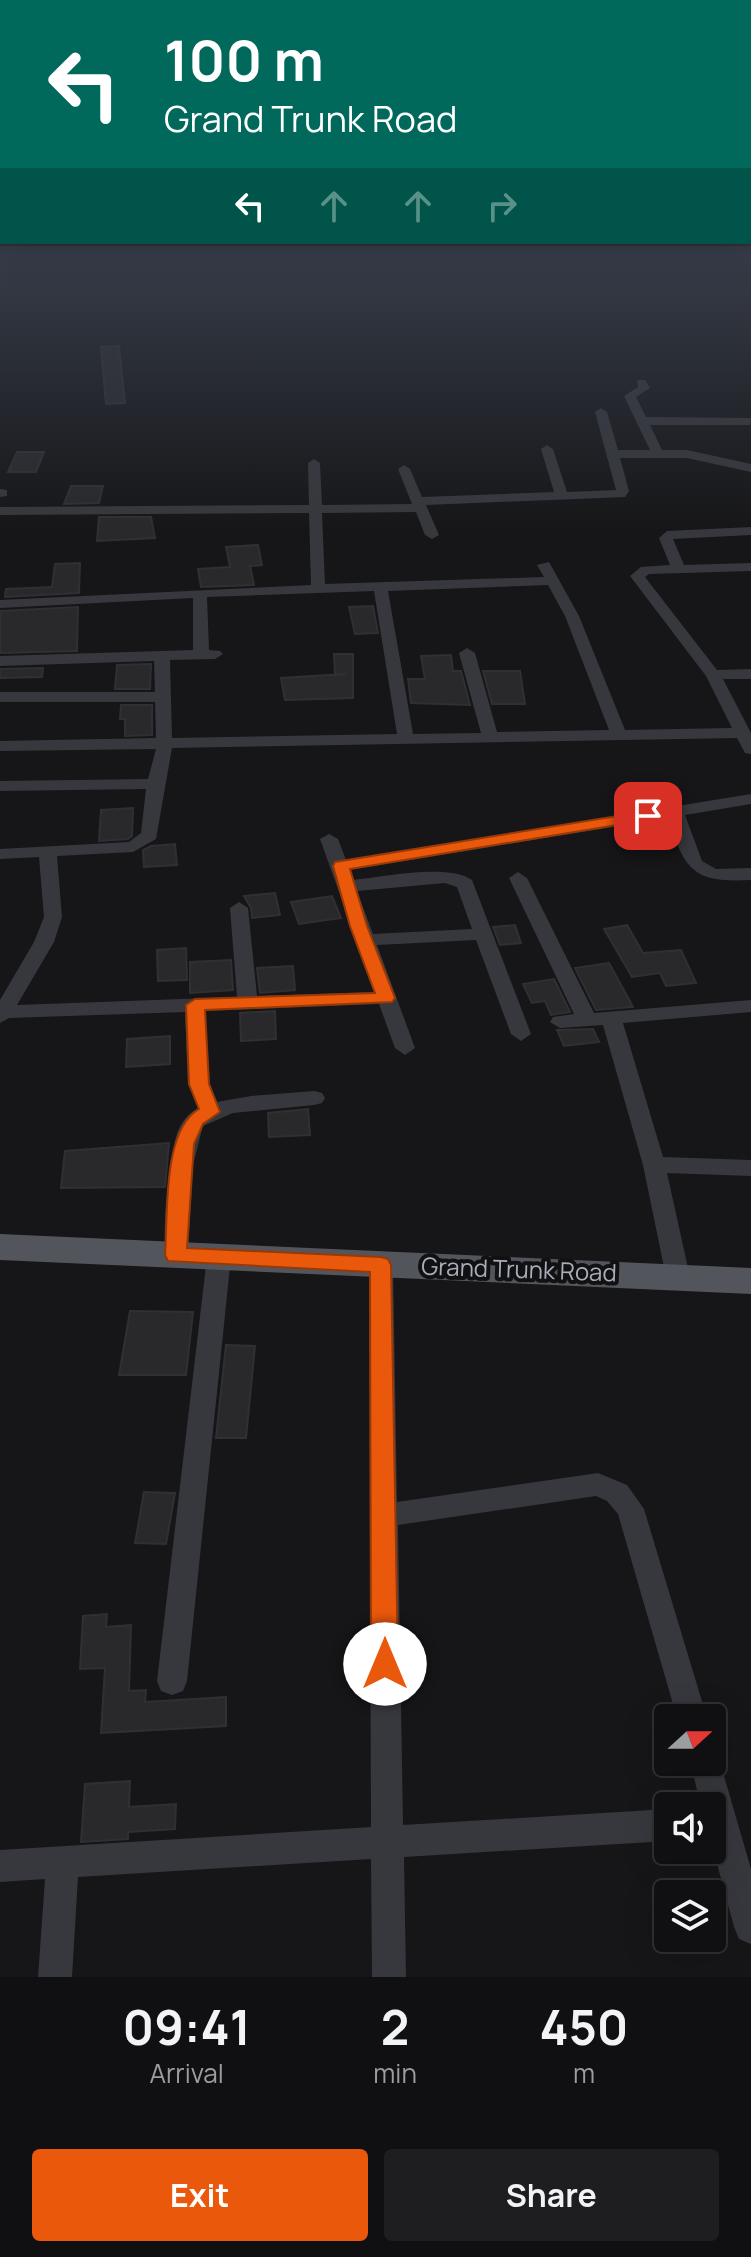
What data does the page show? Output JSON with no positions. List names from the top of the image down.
{
  "streets": {
    "main road": ["Grand Trunk Road"]
  },
  "north": "right",
  "page": {
    "turn": ["100 m", "Grand Trunk Road"],
    "eta": [
      "09:41",
      "Arrival",
      "2",
      "min",
      "450",
      "m"
    ],
    "buttons": ["Exit", "Share"]
  }
}
